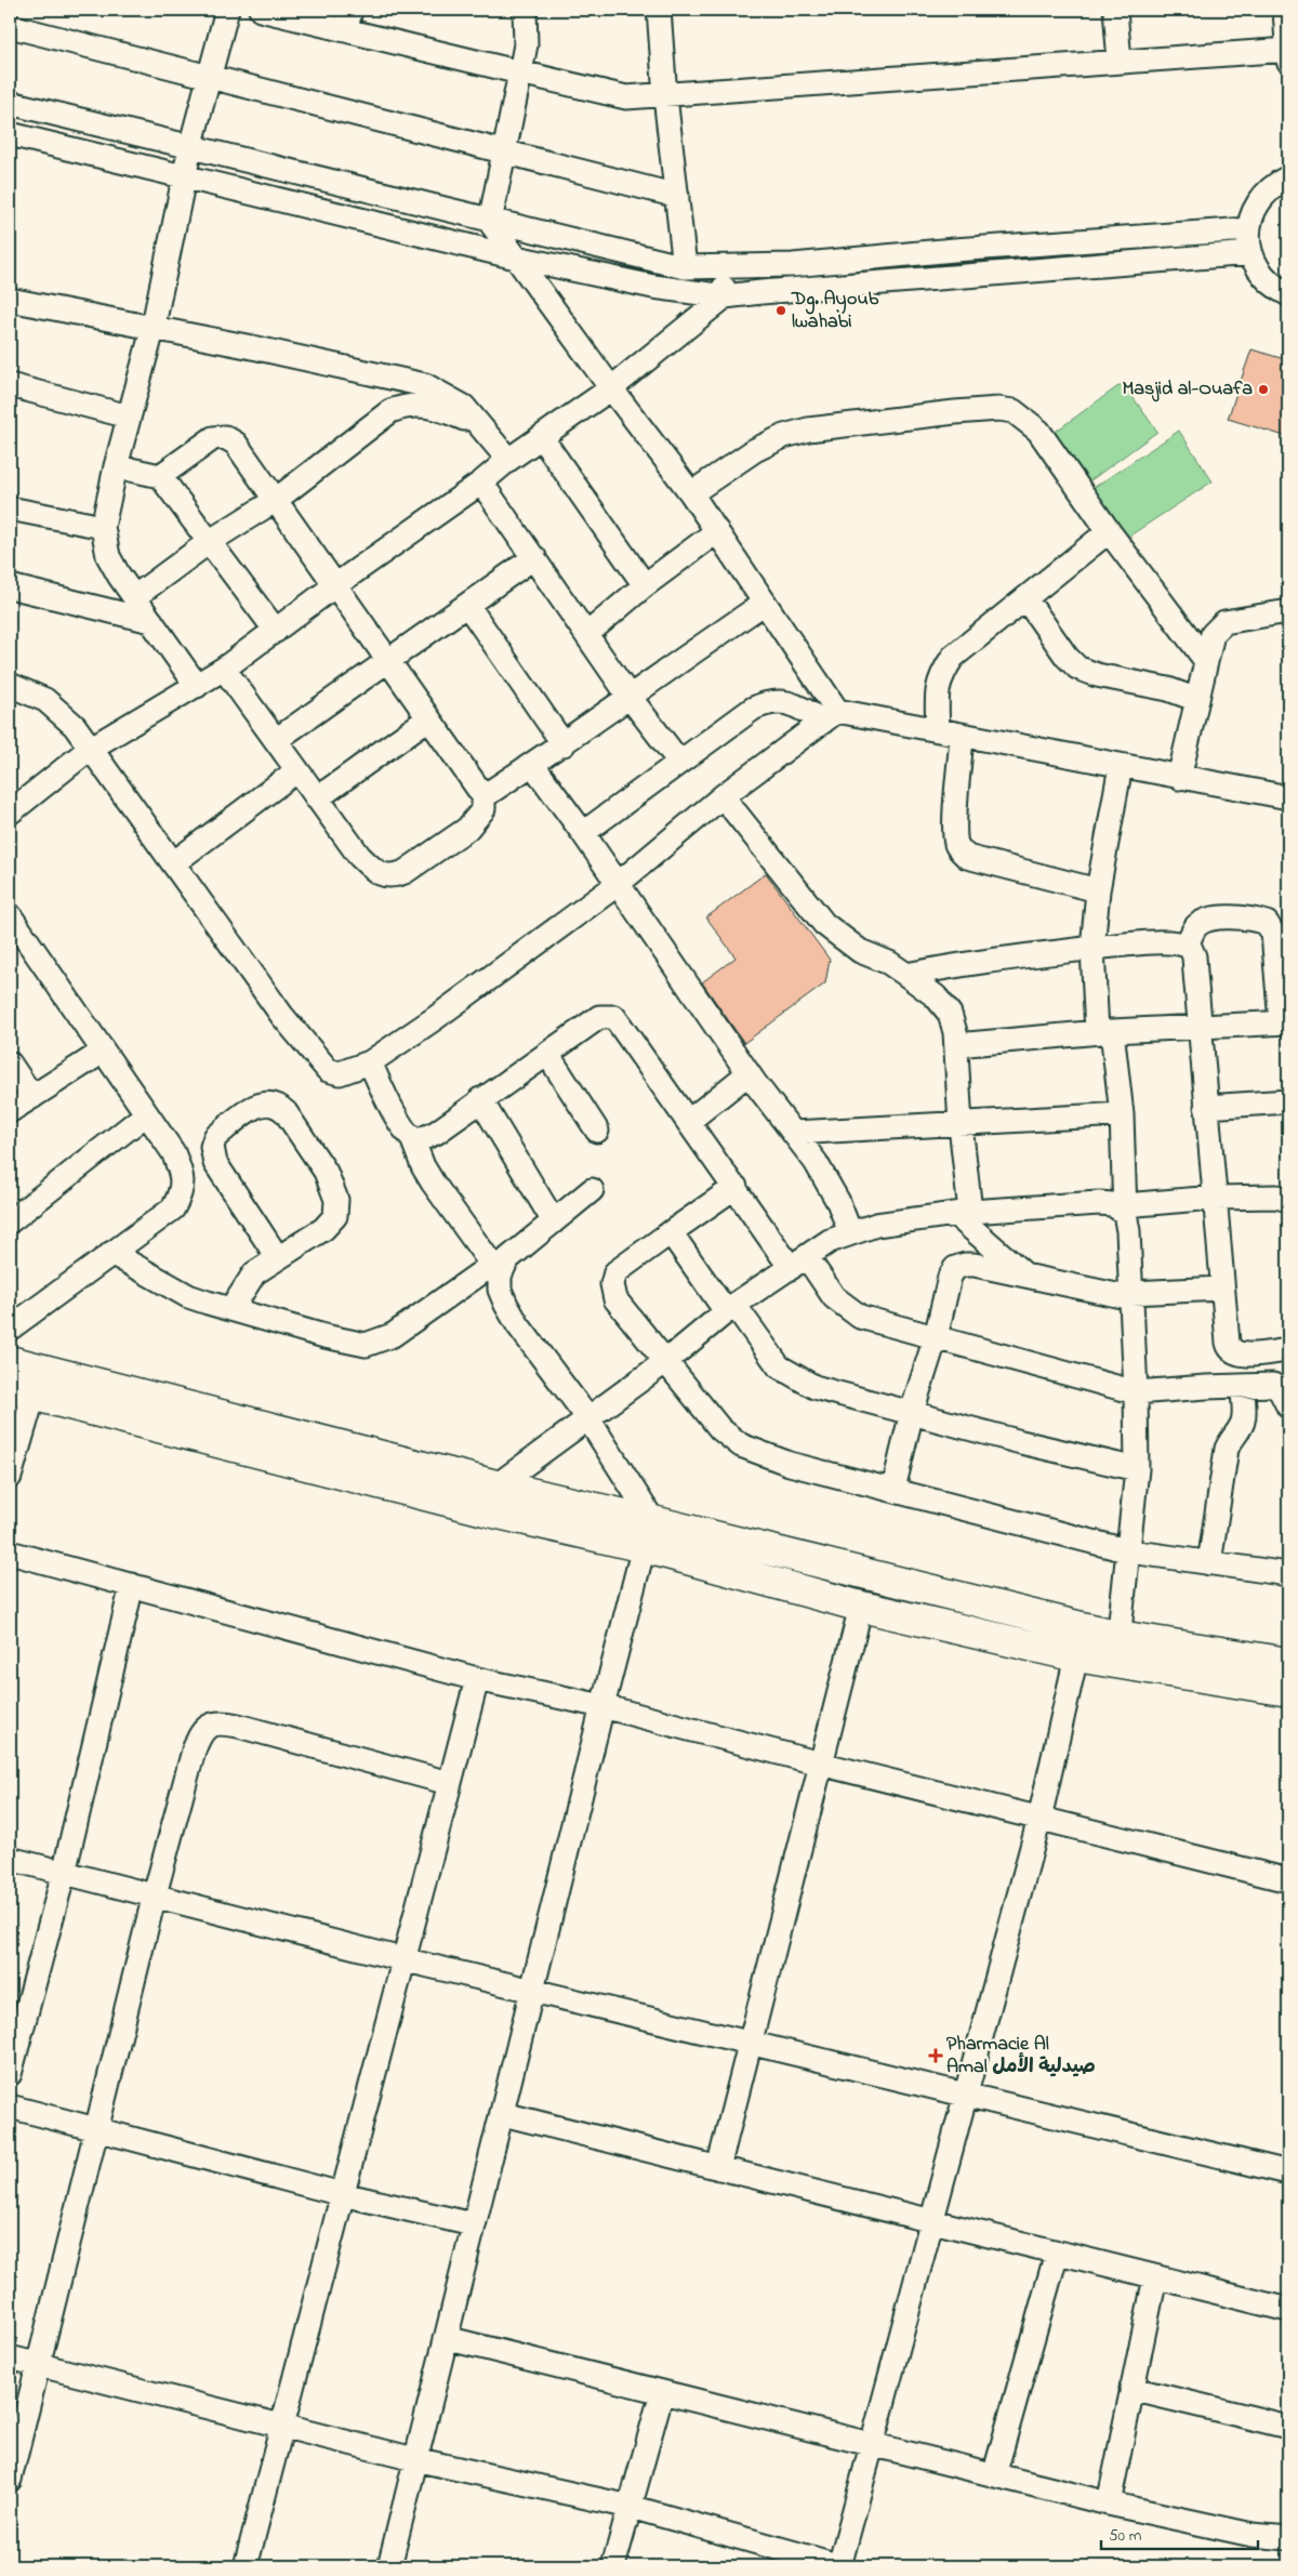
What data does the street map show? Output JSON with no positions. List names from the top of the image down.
{
  "places": {
    "other": ["Dg. Ayoub lwahabi", "Masjid al-Ouafa"],
    "health": ["Pharmacie Al Amal صيدلية الأمل"]
  },
  "scale_bar": "50 m"
}
